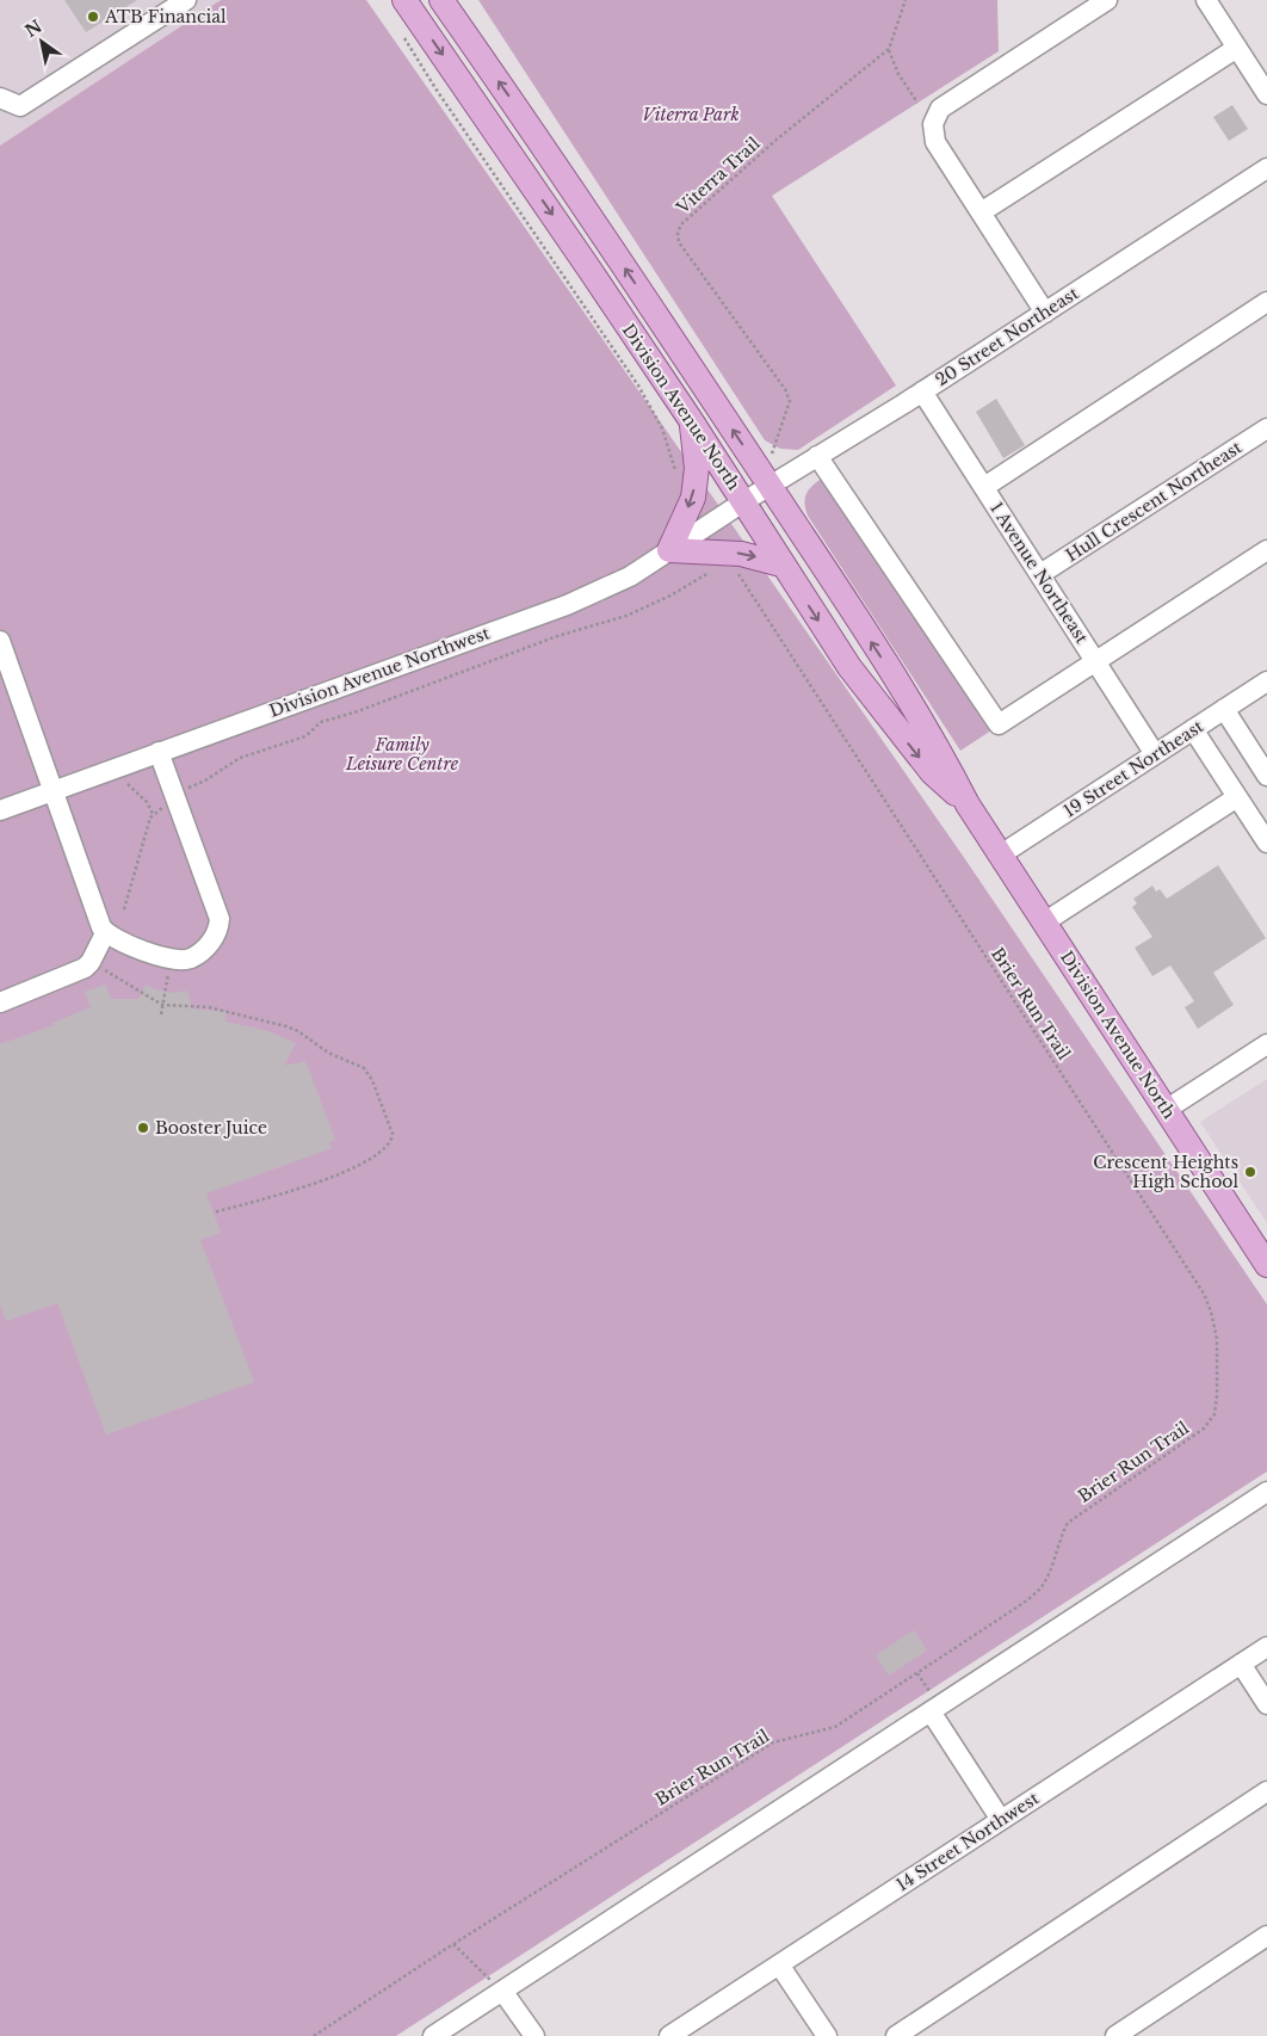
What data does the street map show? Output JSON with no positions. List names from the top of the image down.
{
  "streets": {
    "main road": ["Division Avenue North"],
    "street": [
      "20 Street Northeast",
      "Hull Crescent Northeast",
      "1 Avenue Northeast",
      "Division Avenue Northwest",
      "19 Street Northeast",
      "14 Street Northwest"
    ],
    "path": ["Viterra Trail", "Brier Run Trail"]
  },
  "crossings": [
    ["20 Street Northeast", "Division Avenue North"],
    ["20 Street Northeast", "1 Avenue Northeast"],
    ["20 Street Northeast", "Division Avenue Northwest"],
    ["Division Avenue North", "Division Avenue Northwest"],
    ["Division Avenue North", "19 Street Northeast"],
    ["Hull Crescent Northeast", "1 Avenue Northeast"],
    ["1 Avenue Northeast", "19 Street Northeast"]
  ],
  "parks": ["Viterra Park", "Family Leisure Centre"],
  "places": ["ATB Financial", "Booster Juice", "Crescent Heights High School"],
  "north": "top left"
}
